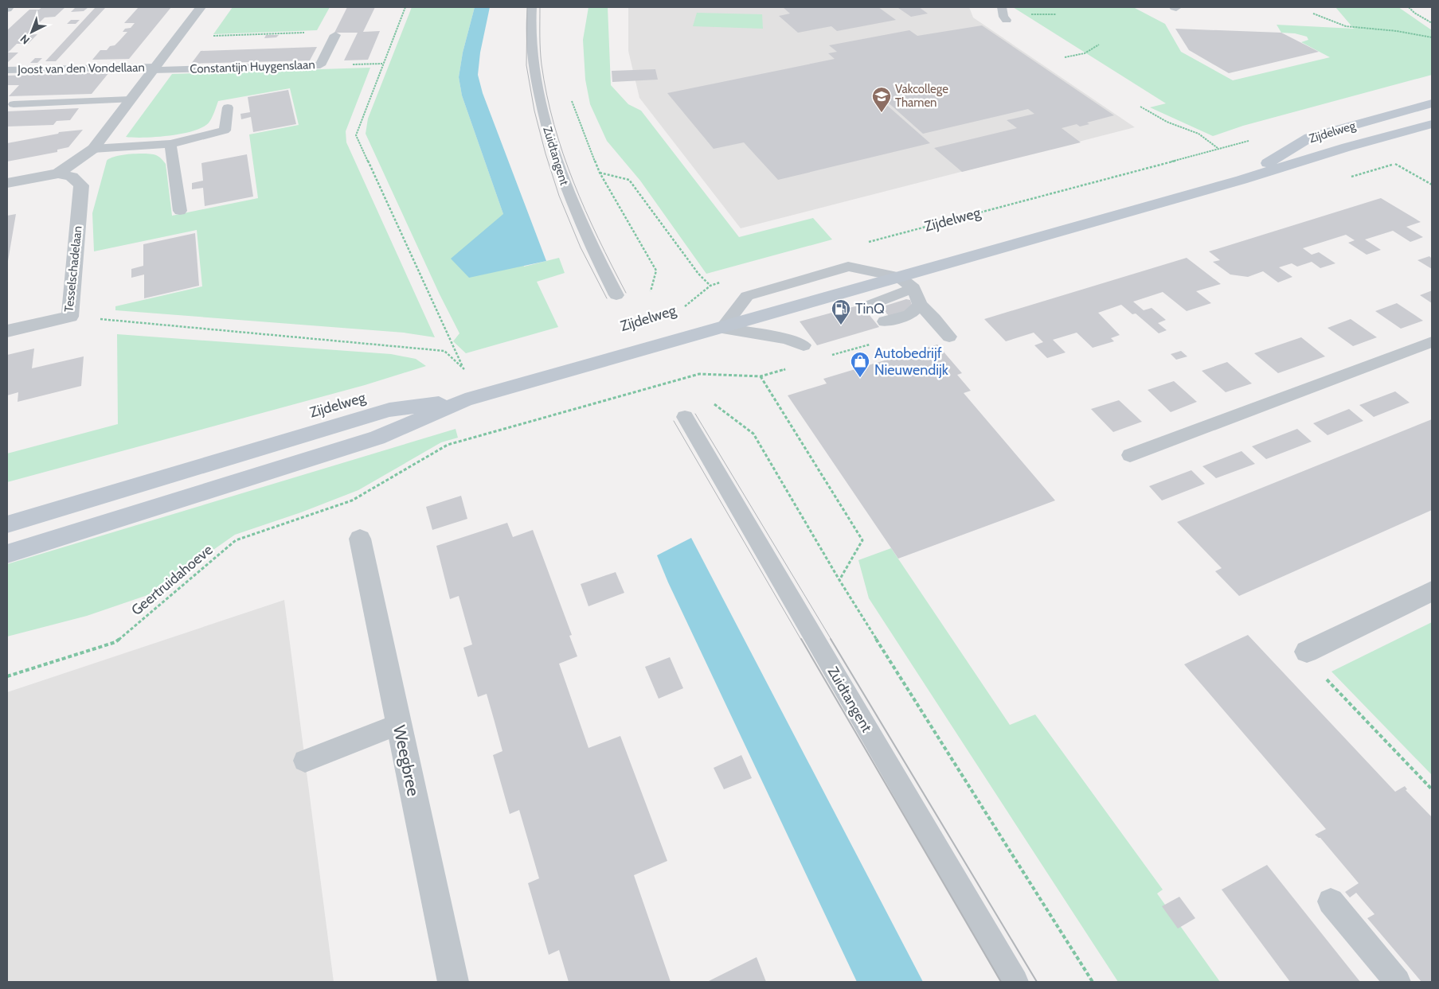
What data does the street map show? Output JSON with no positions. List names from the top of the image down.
{
  "streets": {
    "main road": ["Zijdelweg"],
    "street": ["Tesselschadelaan", "Weegbree"],
    "lane": ["Constantijn Huygenslaan", "Joost van den Vondellaan", "Zuidtangent"],
    "path": ["Geertruidahoeve"]
  },
  "crossings": [
    ["Constantijn Huygenslaan", "Joost van den Vondellaan"]
  ],
  "places": {
    "school or university": ["Vakcollege Thamen"],
    "fuel station": ["TinQ"],
    "shop": ["Autobedrijf Nieuwendijk"]
  },
  "north": "bottom left"
}
